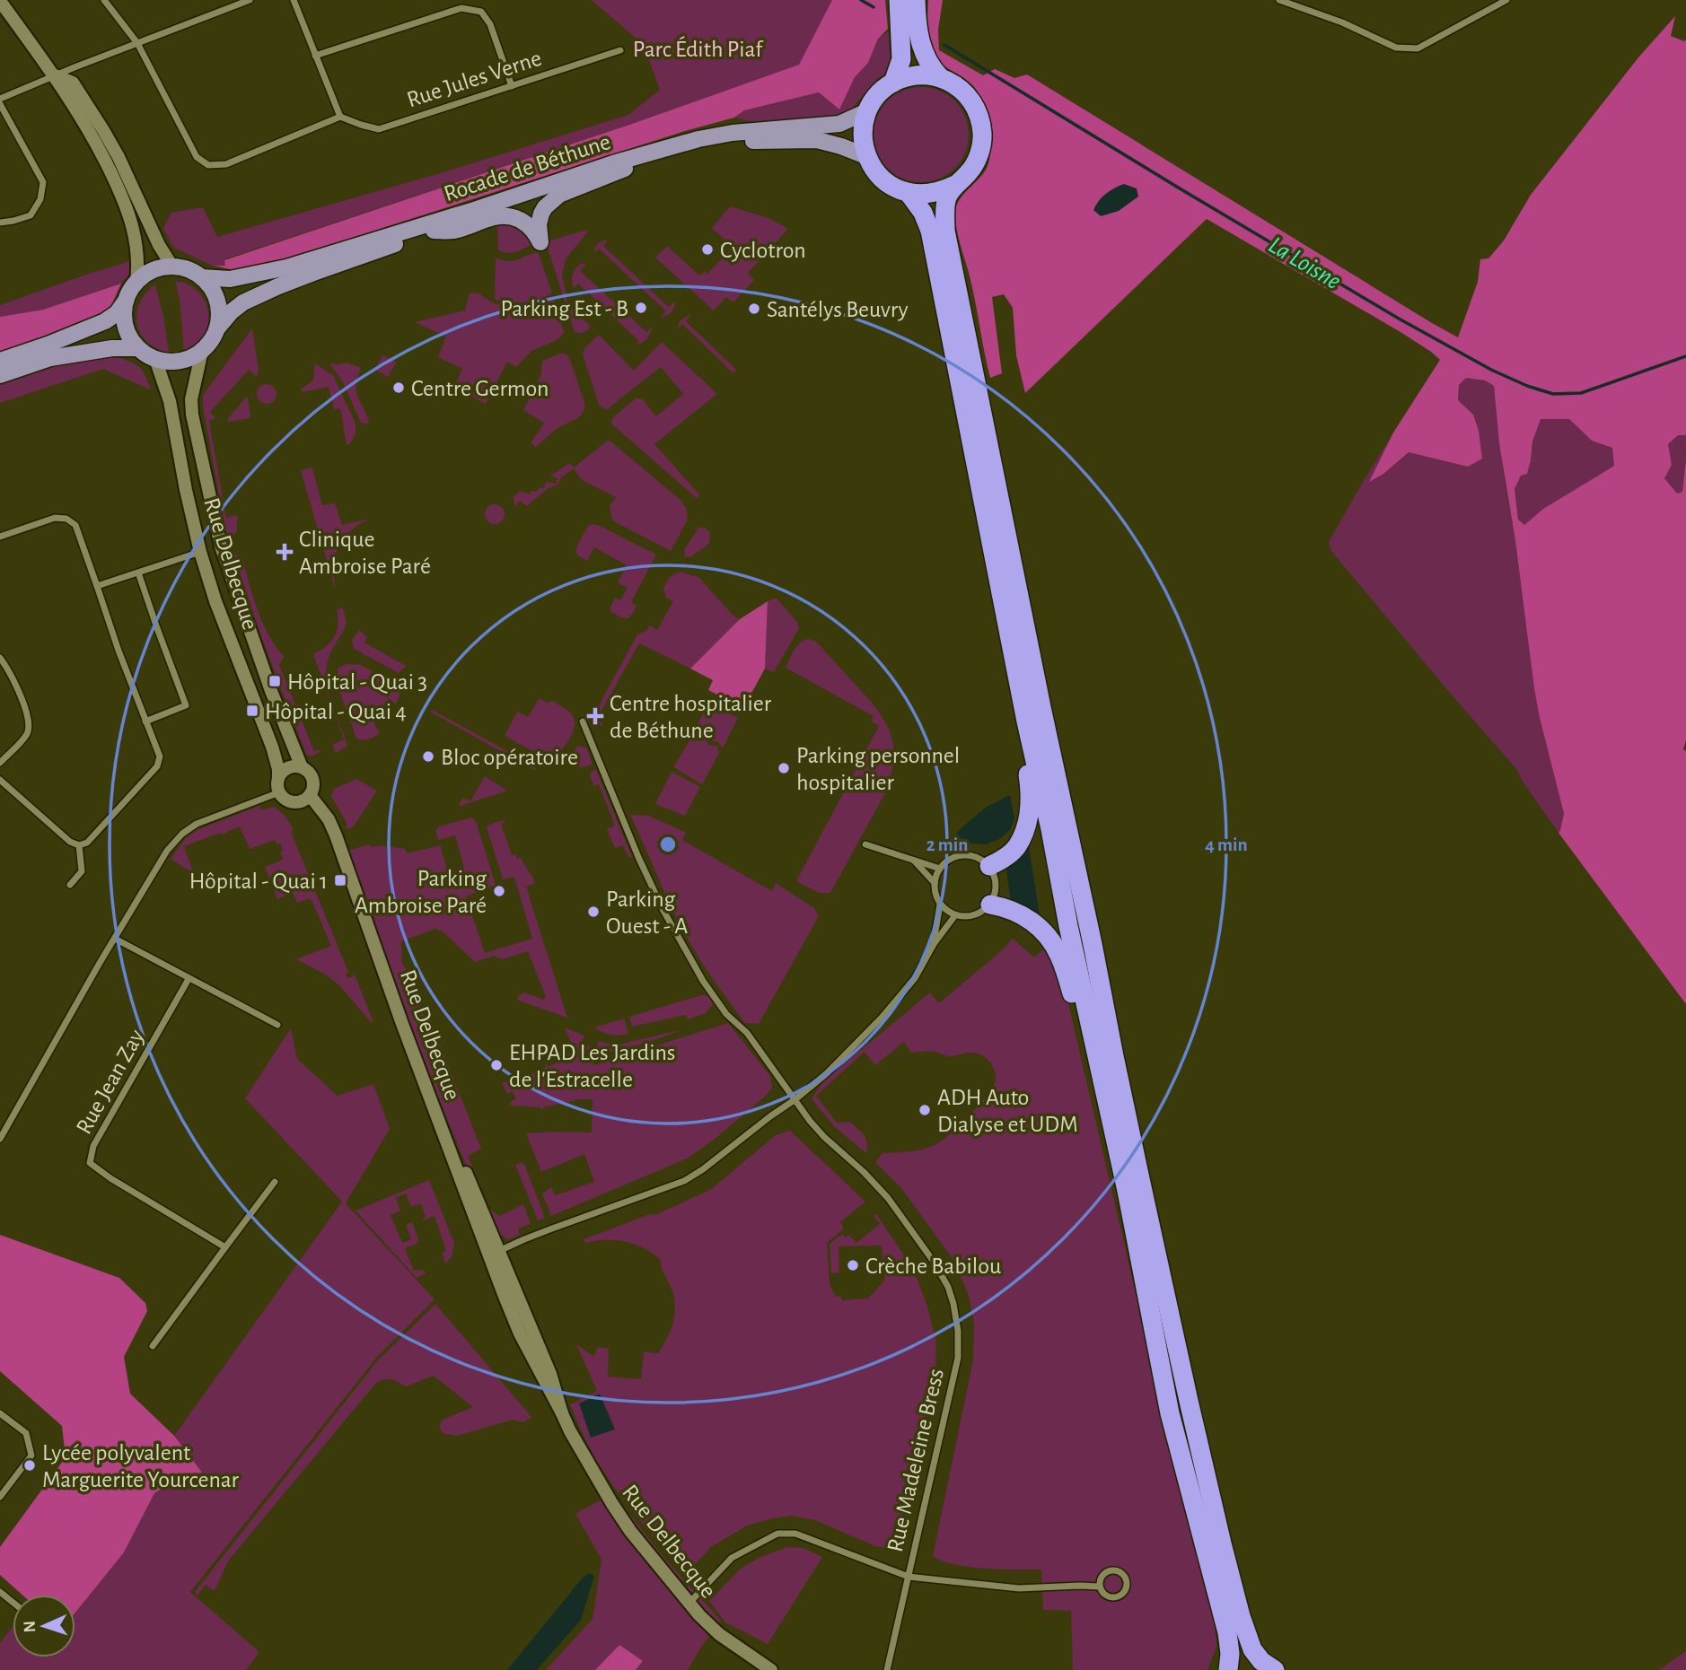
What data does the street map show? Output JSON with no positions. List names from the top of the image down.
{
  "streets": {
    "main road": ["Rocade de Béthune"],
    "street": [
      "Rue Jules Verne",
      "Rue Delbecque",
      "Rue Jean Zay",
      "Rue Madeleine Bress"
    ]
  },
  "crossings": [
    ["Rocade de Béthune", "Rue Delbecque"]
  ],
  "water": ["La Loisne"],
  "parks": ["Parc Édith Piaf"],
  "places": {
    "other": [
      "Cyclotron",
      "Parking Est - B",
      "Santélys Beuvry",
      "Centre Germon",
      "Bloc opératoire",
      "Parking personnel hospitalier",
      "Parking Ambroise Paré",
      "Parking Ouest - A",
      "EHPAD Les Jardins de l'Estracelle",
      "ADH Auto Dialyse et UDM",
      "Crèche Babilou",
      "Lycée polyvalent Marguerite Yourcenar"
    ],
    "health": ["Clinique Ambroise Paré", "Centre hospitalier de Béthune"],
    "transit": ["Hôpital - Quai 3", "Hôpital - Quai 4", "Hôpital - Quai 1"]
  },
  "north": "left",
  "rings": ["2 min", "4 min"]
}
